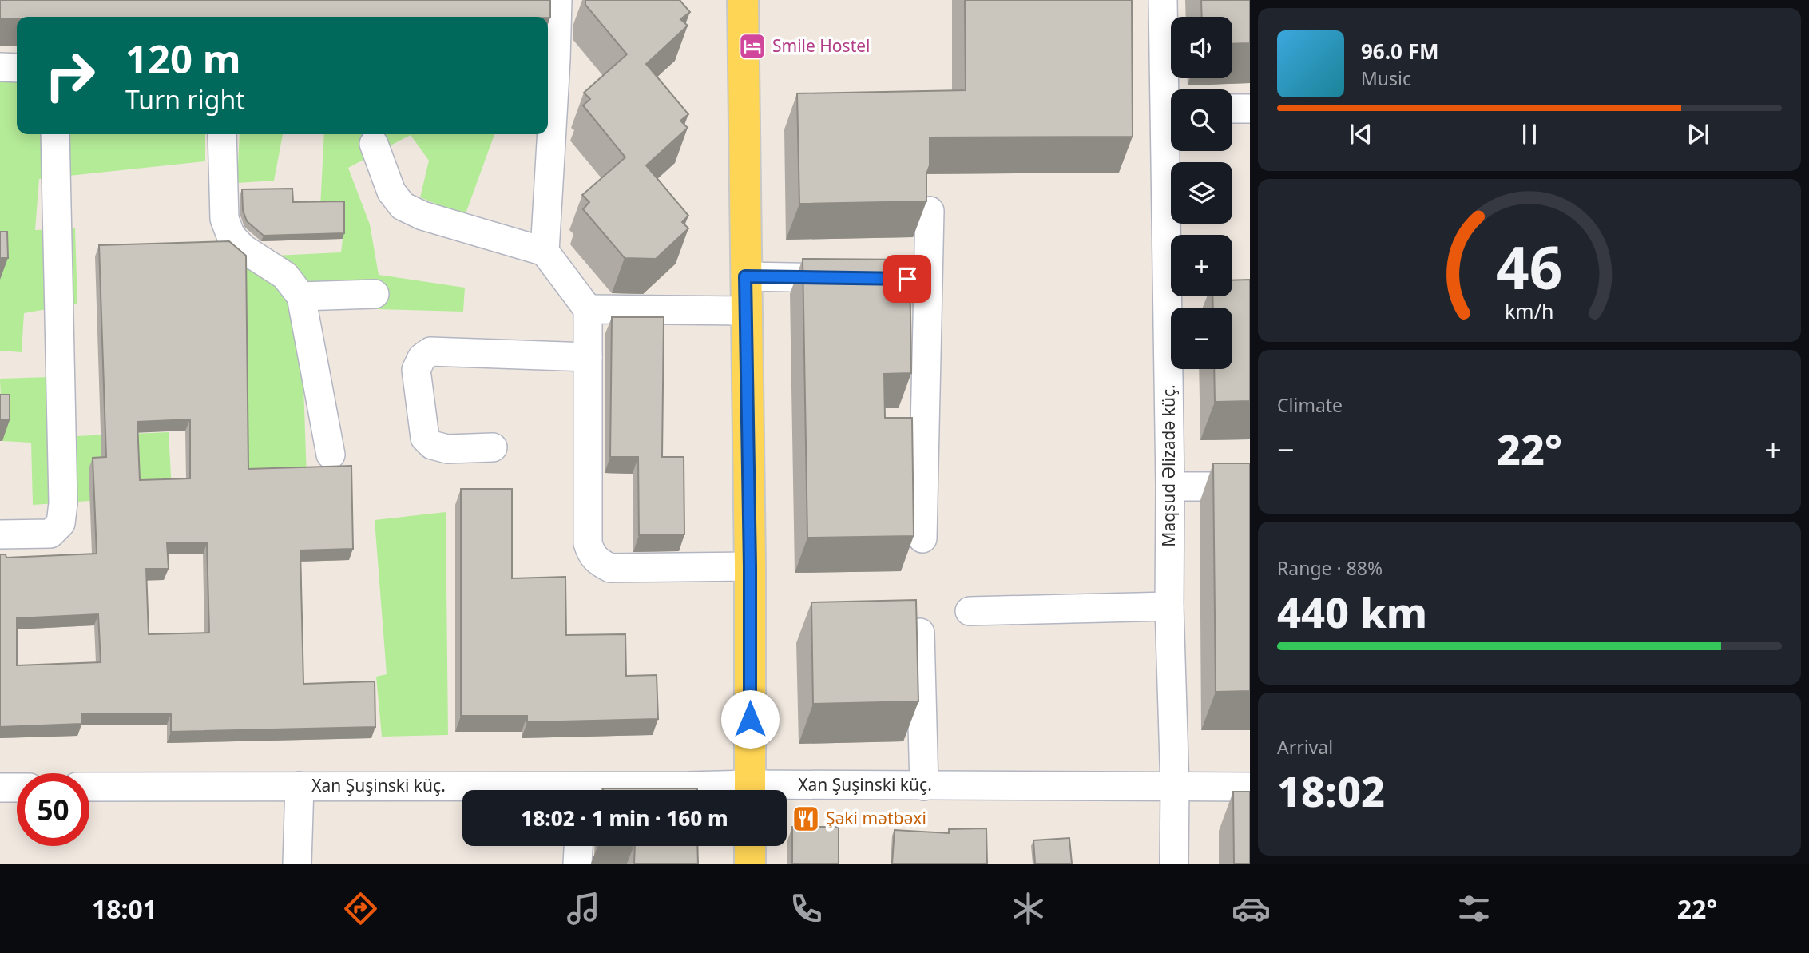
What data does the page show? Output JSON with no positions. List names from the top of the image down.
{
  "streets": {
    "street": ["Maqsud Əlizadə küç.", "Xan Şuşinski küç."]
  },
  "crossings": [
    ["Maqsud Əlizadə küç.", "Xan Şuşinski küç."]
  ],
  "places": {
    "hotel": ["Smile Hostel"],
    "restaurant": ["Şəki mətbəxi"]
  },
  "page": {
    "map_buttons": ["+", "−"],
    "turn": ["120 m", "Turn right"],
    "song": ["96.0 FM", "Music"],
    "tile": [
      "Climate",
      ["Range · 88%", "440 km"],
      ["Arrival", "18:02"]
    ],
    "heat": ["−", "22°", "+"],
    "limit": "50",
    "trip": "18:02 · 1 min · 160 m",
    "tabs": ["18:01", "22°"],
    "gauge": ["46", "km/h"]
  }
}
